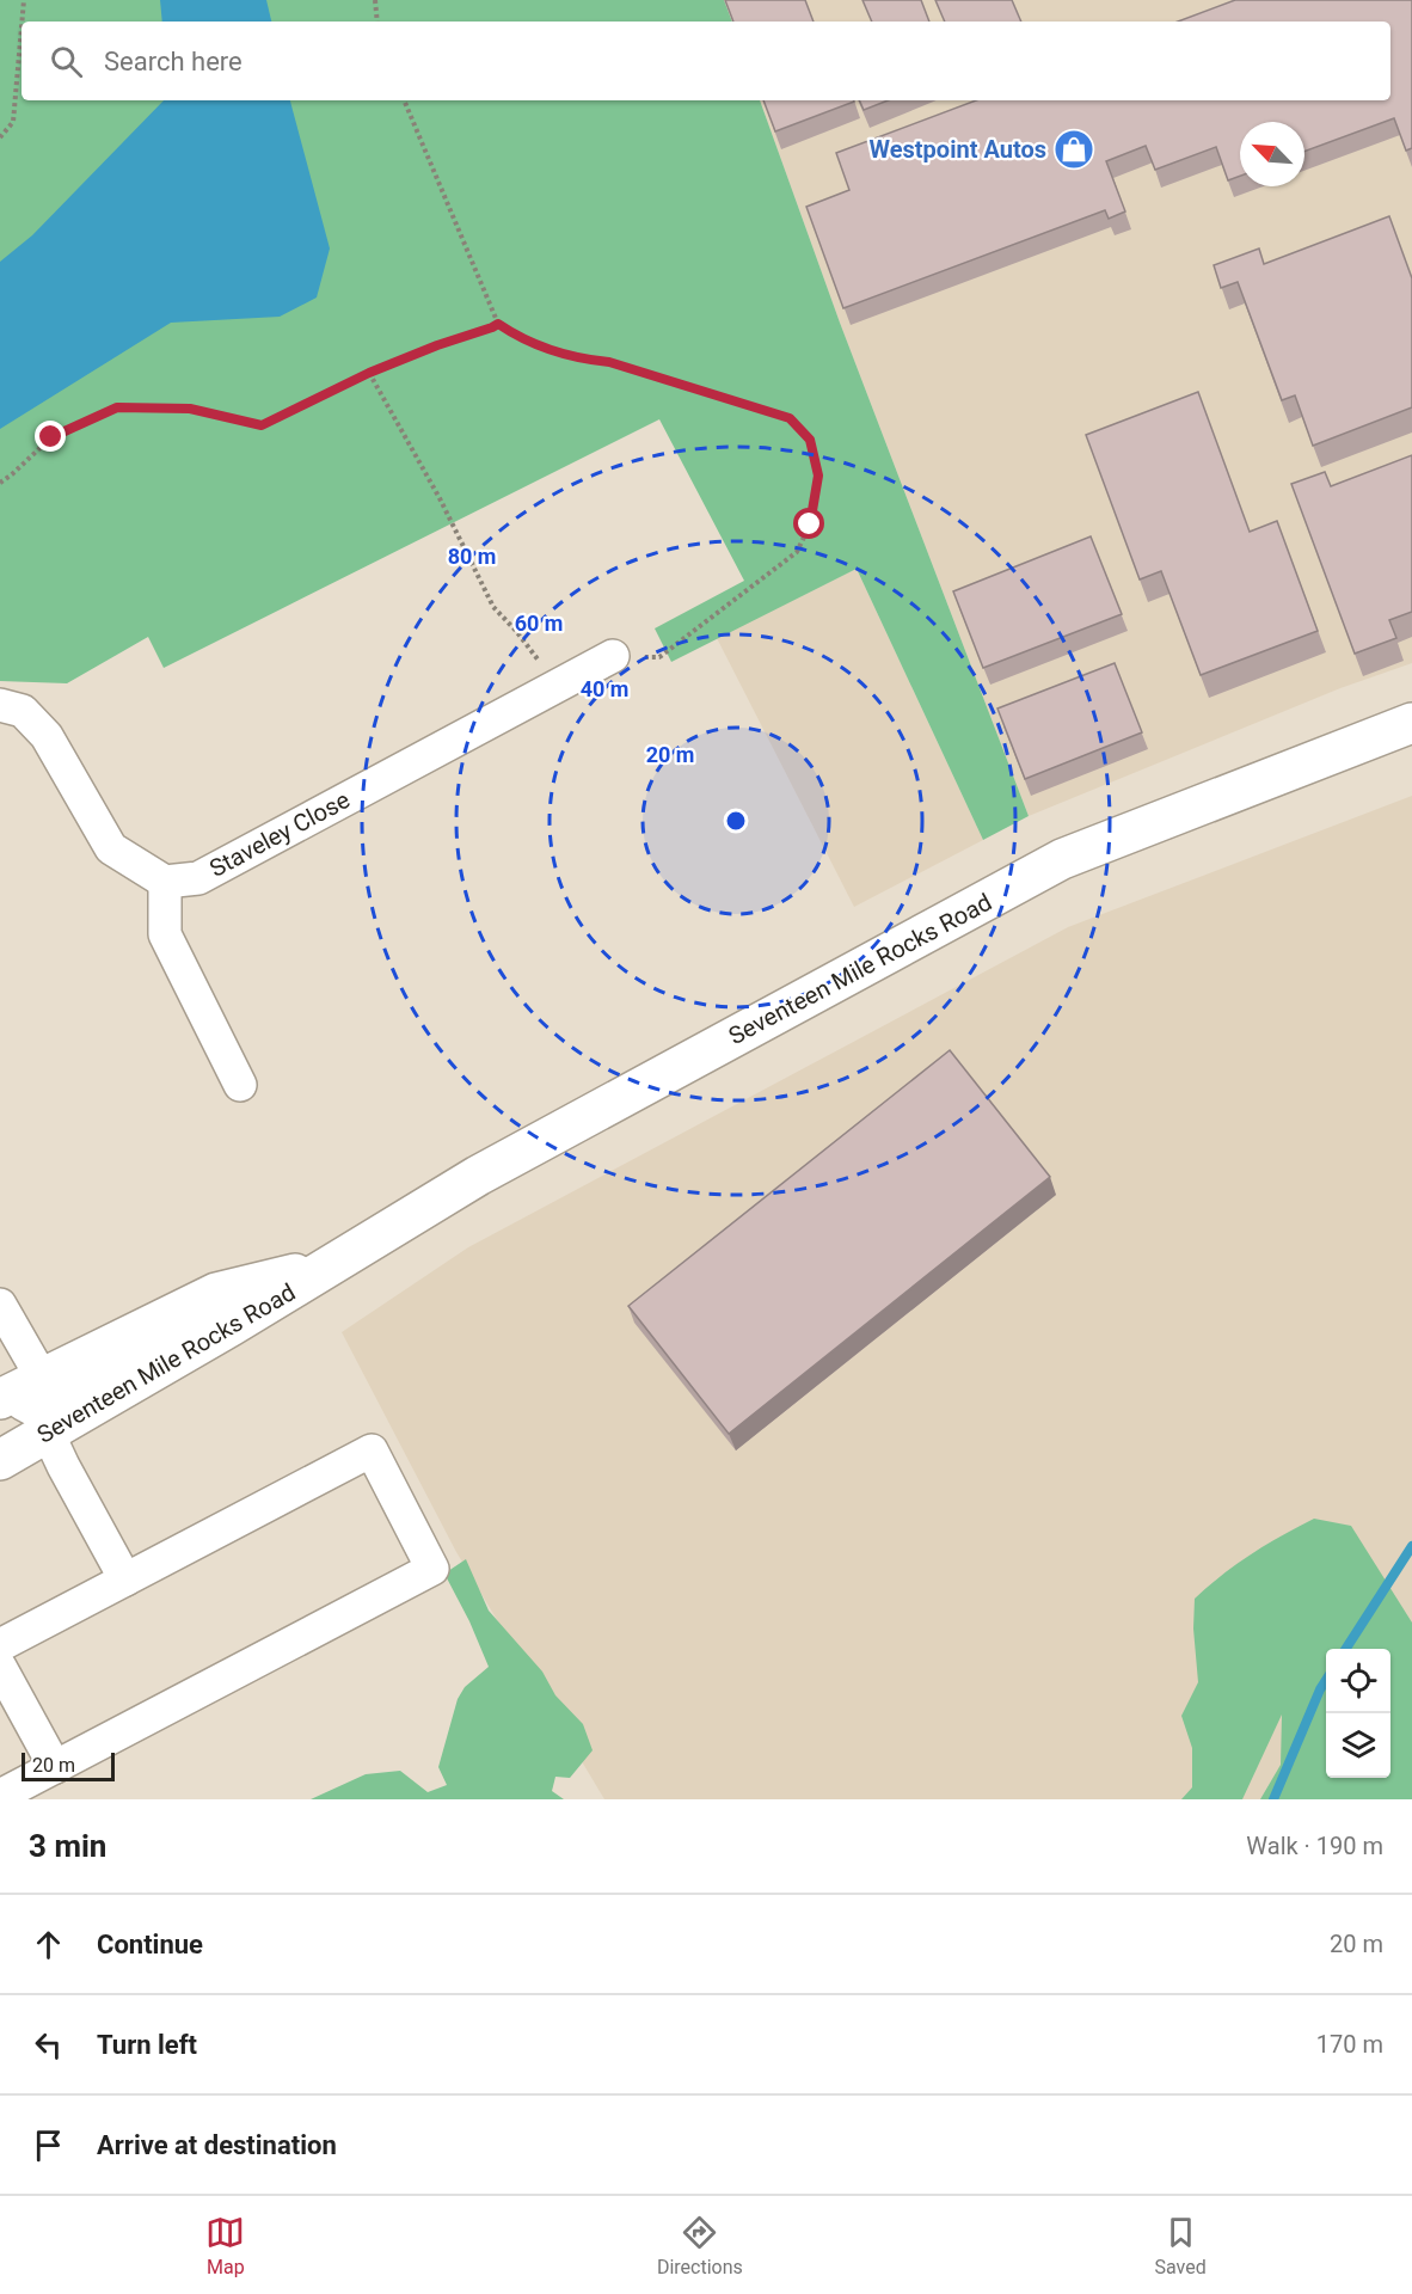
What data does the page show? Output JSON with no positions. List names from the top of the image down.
{
  "streets": {
    "main road": ["Seventeen Mile Rocks Road"],
    "street": ["Staveley Close"]
  },
  "places": {
    "shop": ["Westpoint Autos"]
  },
  "scale_bar": "20 m",
  "north": "top left",
  "page": {
    "search": "Search here",
    "scale": "20 m",
    "heading": ["3 min", "Walk · 190 m"],
    "list": [
      ["Continue", "20 m"],
      ["Turn left", "170 m"],
      "Arrive at destination"
    ],
    "nav": ["Map", "Directions", "Saved"]
  },
  "rings": [
    "80 m",
    "60 m",
    "40 m",
    "20 m"
  ]
}
